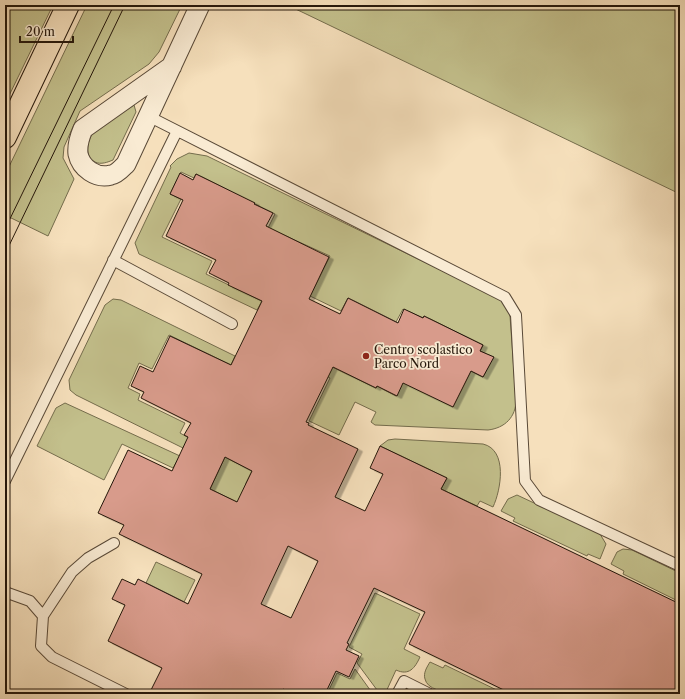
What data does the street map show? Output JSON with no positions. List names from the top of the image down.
{
  "places": ["Centro scolastico Parco Nord"],
  "scale_bar": "20 m"
}
